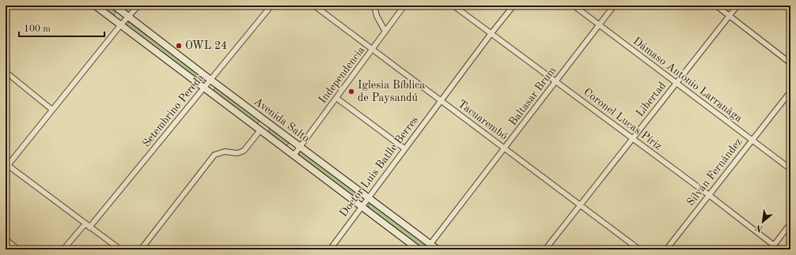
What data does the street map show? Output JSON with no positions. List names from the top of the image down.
{
  "streets": {
    "street": [
      "Independencia",
      "Dámaso Antonio Larranãga",
      "Baltasar Brum",
      "Libertad",
      "Setembrino Pereda",
      "Coronel Lucas Píriz",
      "Avenida Salto",
      "Tacuarembó",
      "Doctor Luis Batlle Berres",
      "Silván Fernández"
    ]
  },
  "crossings": [
    ["Independencia", "Avenida Salto"],
    ["Independencia", "Tacuarembó"],
    ["Dámaso Antonio Larranãga", "Baltasar Brum"],
    ["Dámaso Antonio Larranãga", "Libertad"],
    ["Dámaso Antonio Larranãga", "Silván Fernández"],
    ["Baltasar Brum", "Coronel Lucas Píriz"],
    ["Baltasar Brum", "Avenida Salto"],
    ["Baltasar Brum", "Tacuarembó"],
    ["Libertad", "Coronel Lucas Píriz"],
    ["Libertad", "Tacuarembó"],
    ["Setembrino Pereda", "Avenida Salto"],
    ["Coronel Lucas Píriz", "Doctor Luis Batlle Berres"],
    ["Coronel Lucas Píriz", "Silván Fernández"],
    ["Avenida Salto", "Doctor Luis Batlle Berres"],
    ["Tacuarembó", "Doctor Luis Batlle Berres"]
  ],
  "places": ["OWL 24", "Iglesia Bíblica de Paysandú"],
  "scale_bar": "100 m",
  "north": "bottom left"
}
